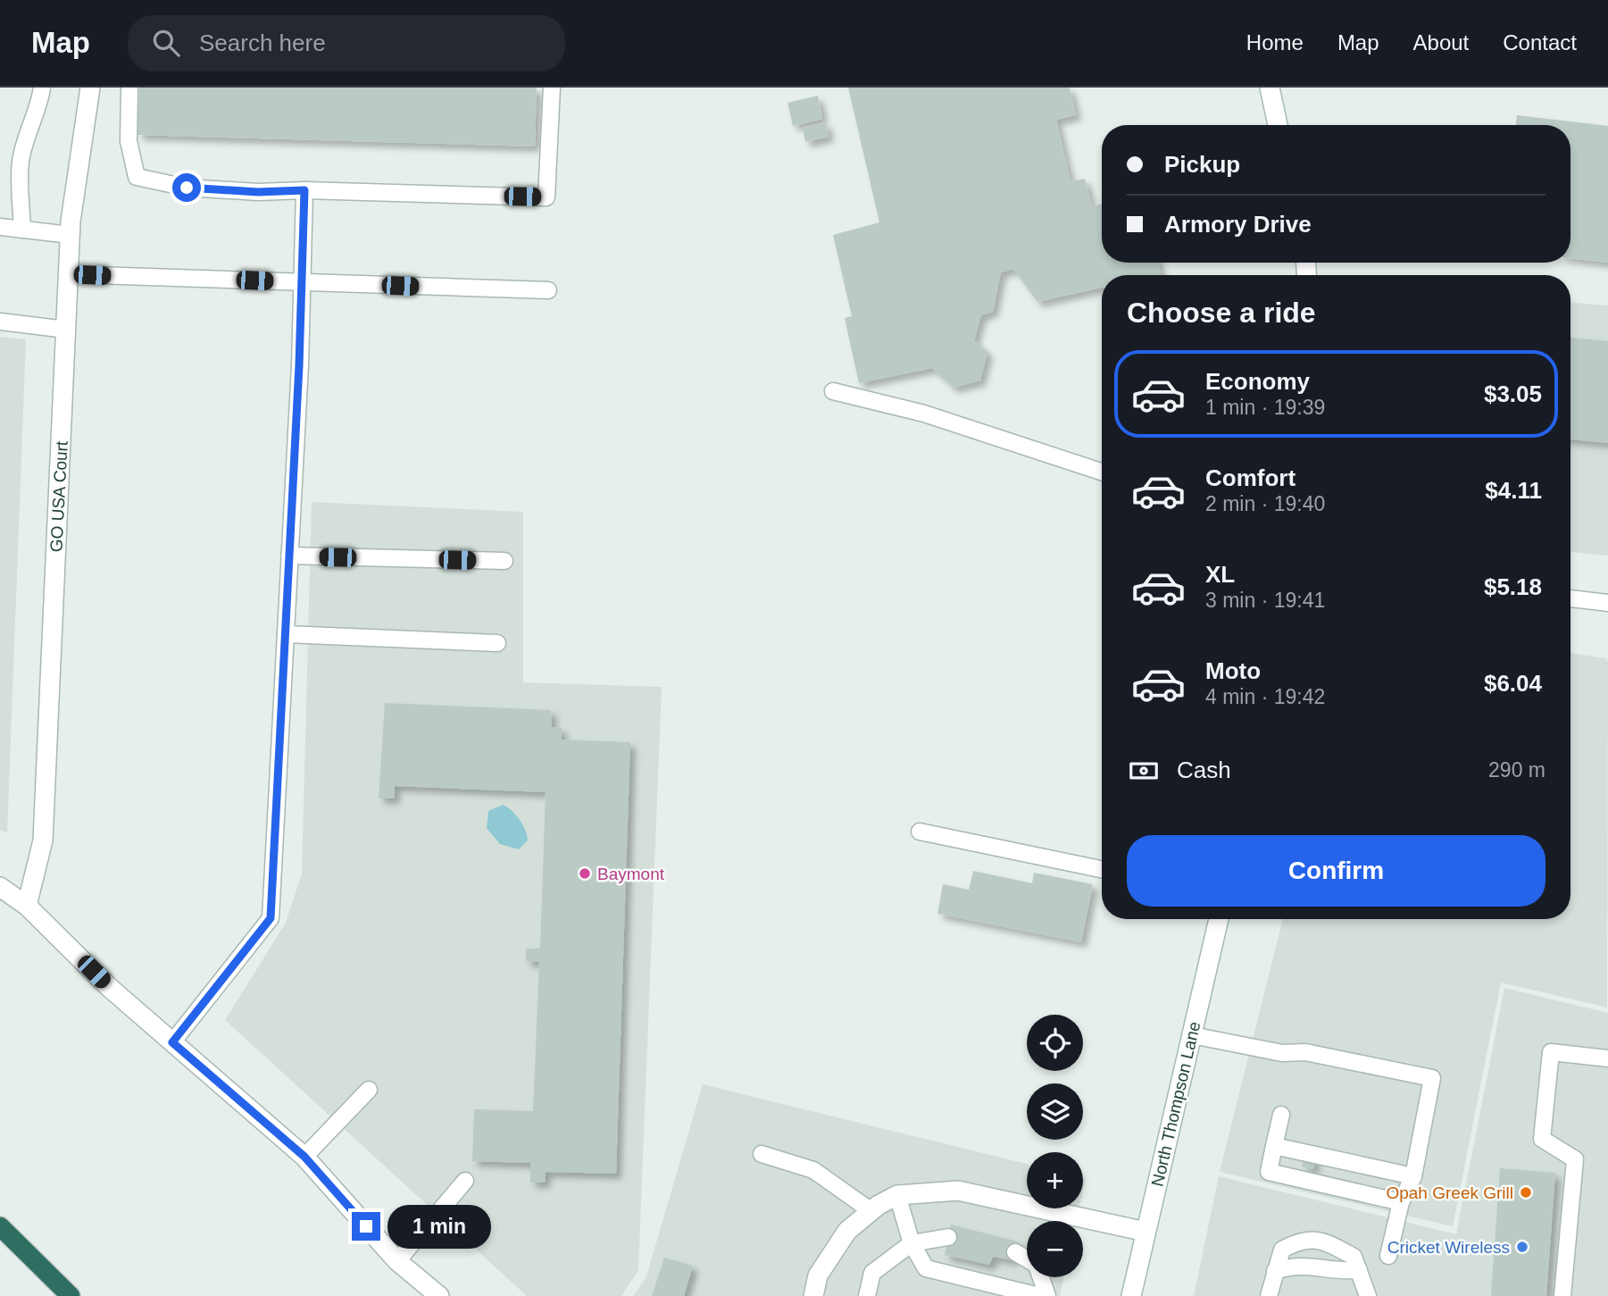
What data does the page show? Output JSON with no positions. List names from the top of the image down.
{
  "streets": {
    "street": ["GO USA Court", "North Thompson Lane"]
  },
  "places": ["Baymont", "Opah Greek Grill", "Cricket Wireless"],
  "page": {
    "header": "Map",
    "search": "Search here",
    "nav": [
      "Home",
      "Map",
      "About",
      "Contact"
    ],
    "banner": ["Pickup", "Armory Drive"],
    "heading": "Choose a ride",
    "list": [
      {
        "name": "Economy",
        "note": "1 min · 19:39",
        "value": "$3.05"
      },
      {
        "name": "Comfort",
        "note": "2 min · 19:40",
        "value": "$4.11"
      },
      {
        "name": "XL",
        "note": "3 min · 19:41",
        "value": "$5.18"
      },
      {
        "name": "Moto",
        "note": "4 min · 19:42",
        "value": "$6.04"
      }
    ],
    "pay": ["Cash", "290 m"],
    "buttons": "Confirm",
    "map_buttons": ["+", "−"],
    "bubble": "1 min"
  }
}
